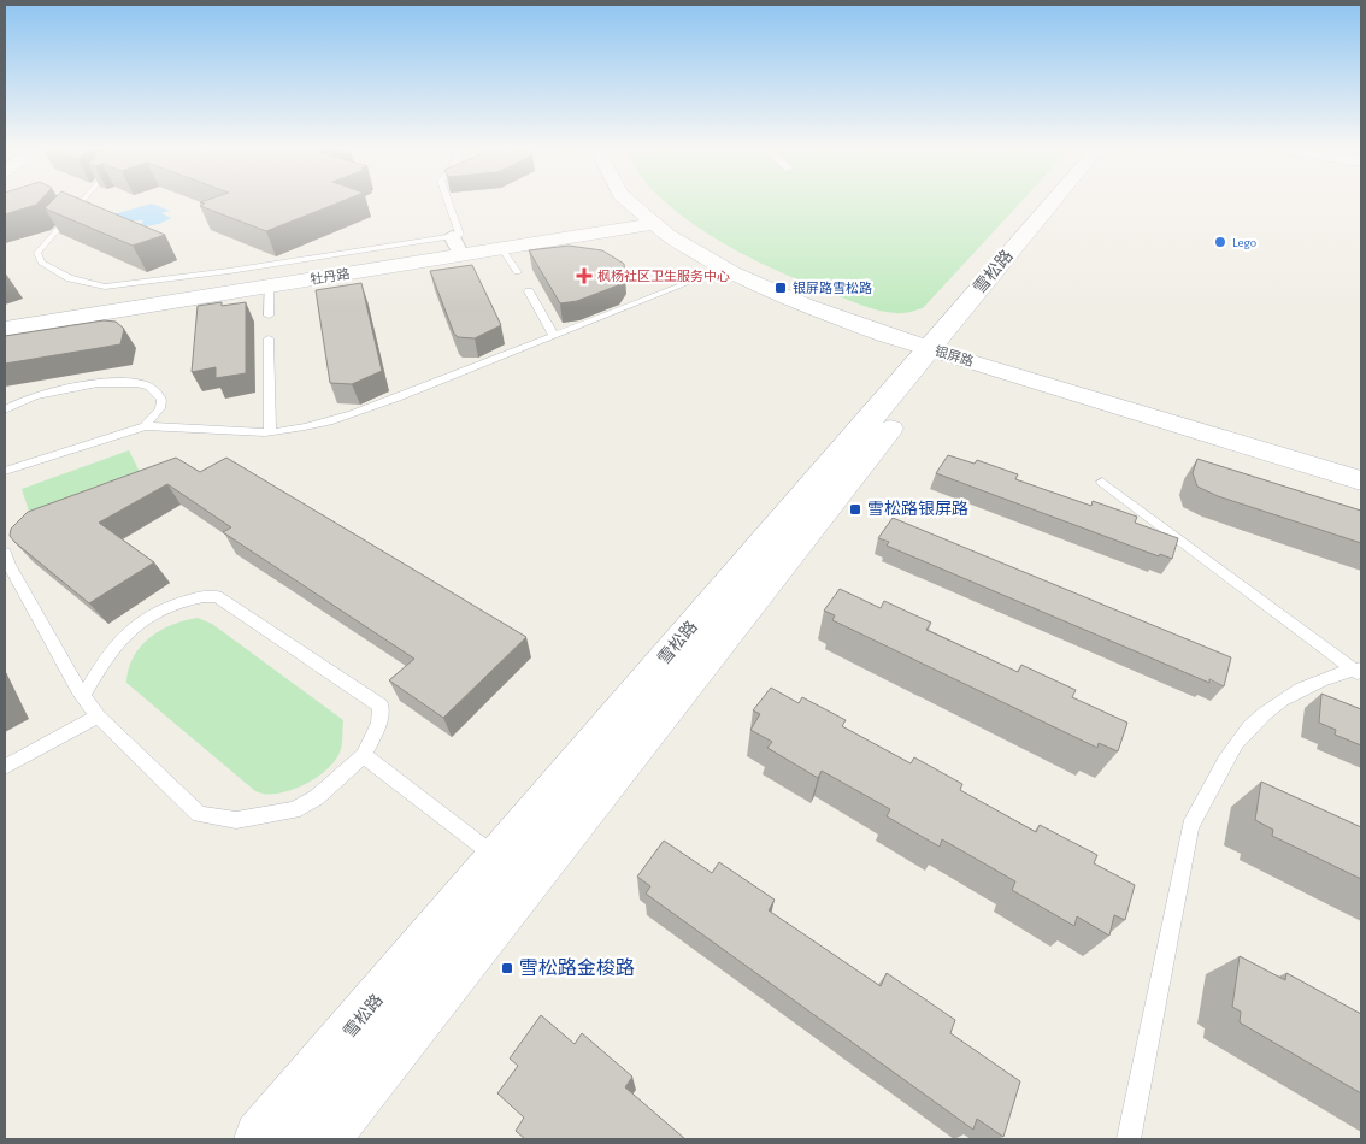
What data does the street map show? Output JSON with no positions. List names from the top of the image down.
{
  "streets": {
    "main road": ["雪松路", "牡丹路", "银屏路"]
  },
  "crossings": [
    ["雪松路", "银屏路"],
    ["牡丹路", "银屏路"]
  ],
  "places": {
    "other": ["Lego"],
    "health": ["枫杨社区卫生服务中心"],
    "transit": ["银屏路雪松路", "雪松路银屏路", "雪松路金梭路"]
  }
}
